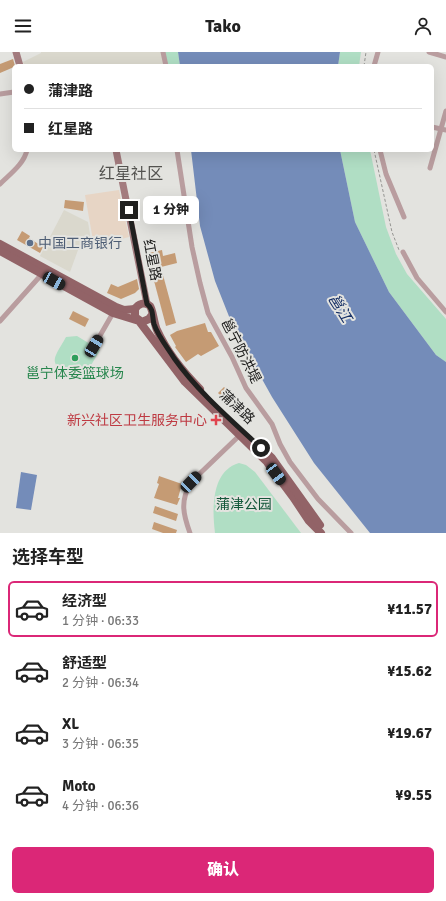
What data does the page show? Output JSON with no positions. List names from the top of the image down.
{
  "streets": {
    "main road": ["红星路", "蒲津路"],
    "street": ["邕宁防洪堤"]
  },
  "crossings": [
    ["红星路", "蒲津路"]
  ],
  "districts": ["红星社区"],
  "water": ["邕江"],
  "parks": ["蒲津公园"],
  "places": {
    "other": ["中国工商银行", "邕宁体委篮球场"],
    "health": ["新兴社区卫生服务中心"]
  },
  "page": {
    "header": "Tako",
    "banner": ["蒲津路", "红星路"],
    "bubble": "1 分钟",
    "heading": "选择车型",
    "list": [
      {
        "name": "经济型",
        "note": "1 分钟 · 06:33",
        "value": "¥11.57"
      },
      {
        "name": "舒适型",
        "note": "2 分钟 · 06:34",
        "value": "¥15.62"
      },
      {
        "name": "XL",
        "note": "3 分钟 · 06:35",
        "value": "¥19.67"
      },
      {
        "name": "Moto",
        "note": "4 分钟 · 06:36",
        "value": "¥9.55"
      }
    ],
    "buttons": "确认"
  }
}
